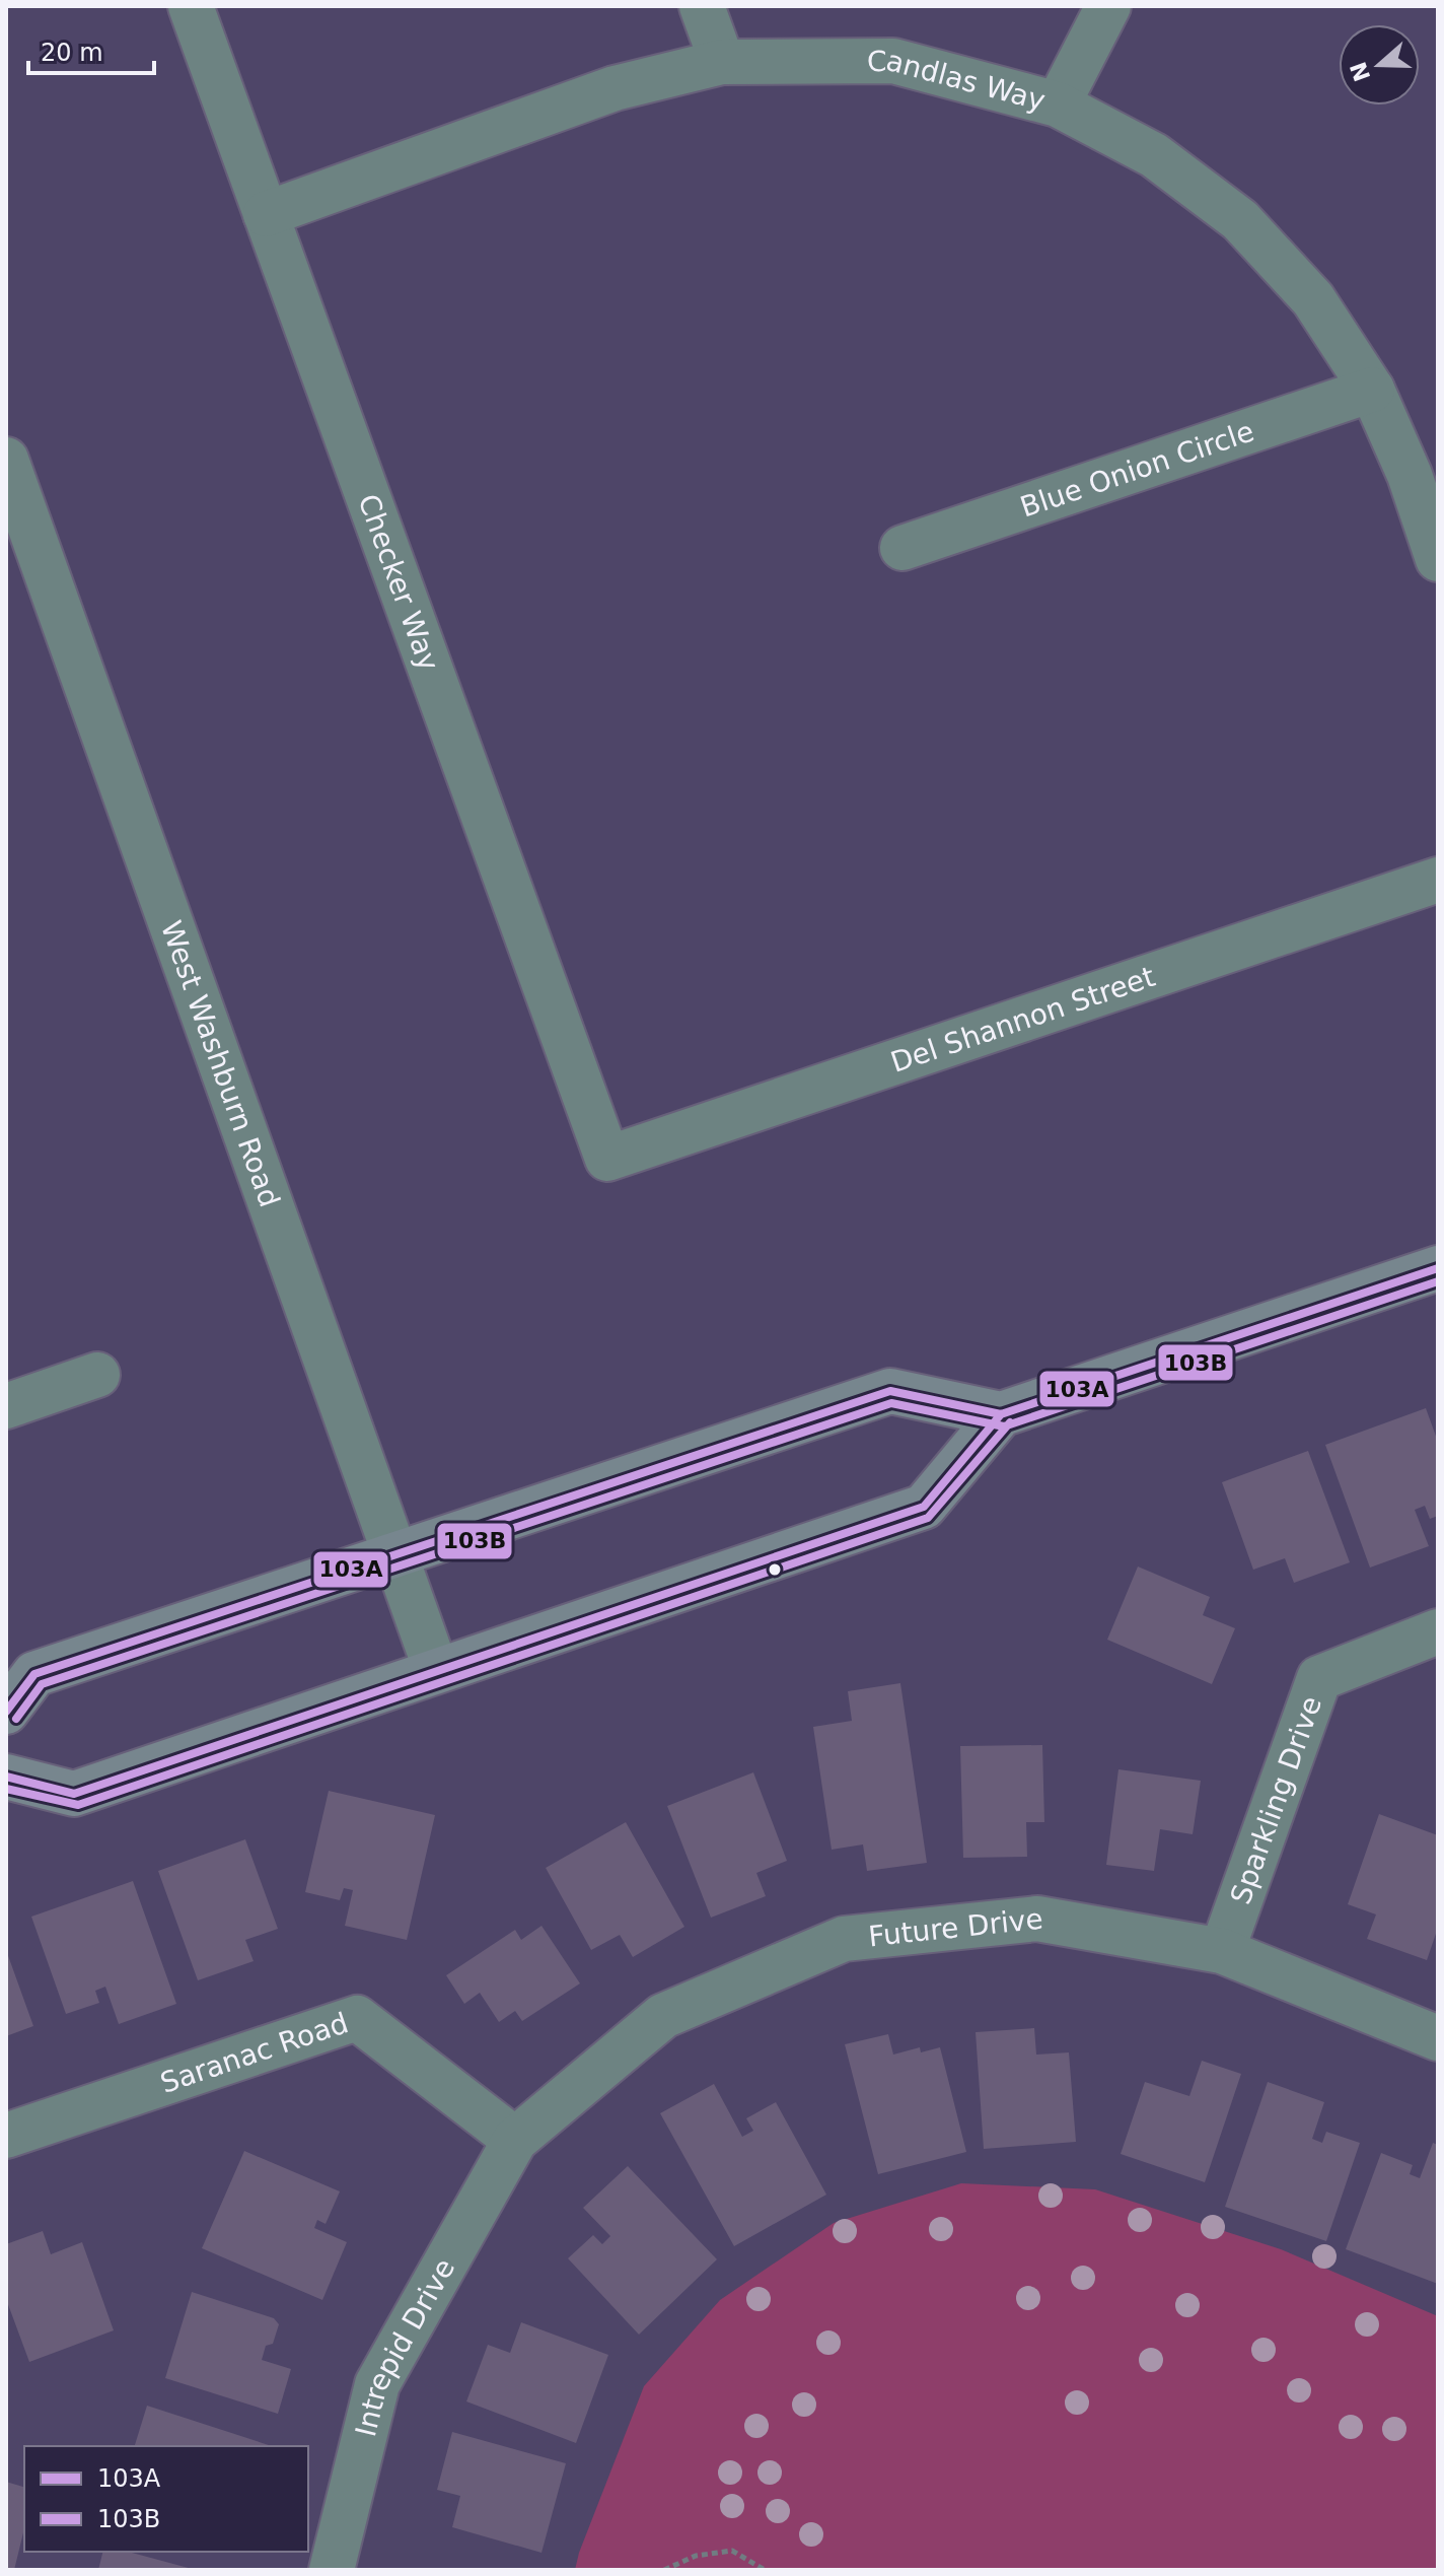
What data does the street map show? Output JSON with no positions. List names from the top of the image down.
{
  "streets": {
    "street": [
      "Candlas Way",
      "Blue Onion Circle",
      "Checker Way",
      "Del Shannon Street",
      "West Washburn Road",
      "Sparkling Drive",
      "Future Drive",
      "Saranac Road",
      "Intrepid Drive"
    ]
  },
  "crossings": [
    ["Candlas Way", "Blue Onion Circle"],
    ["Candlas Way", "Checker Way"],
    ["Checker Way", "Del Shannon Street"],
    ["Sparkling Drive", "Future Drive"],
    ["Future Drive", "Saranac Road"],
    ["Future Drive", "Intrepid Drive"],
    ["Saranac Road", "Intrepid Drive"]
  ],
  "lines": ["transit line 103A", "transit line 103B"],
  "legend": ["103A", "103B"],
  "scale_bar": "20 m",
  "north": "left"
}
